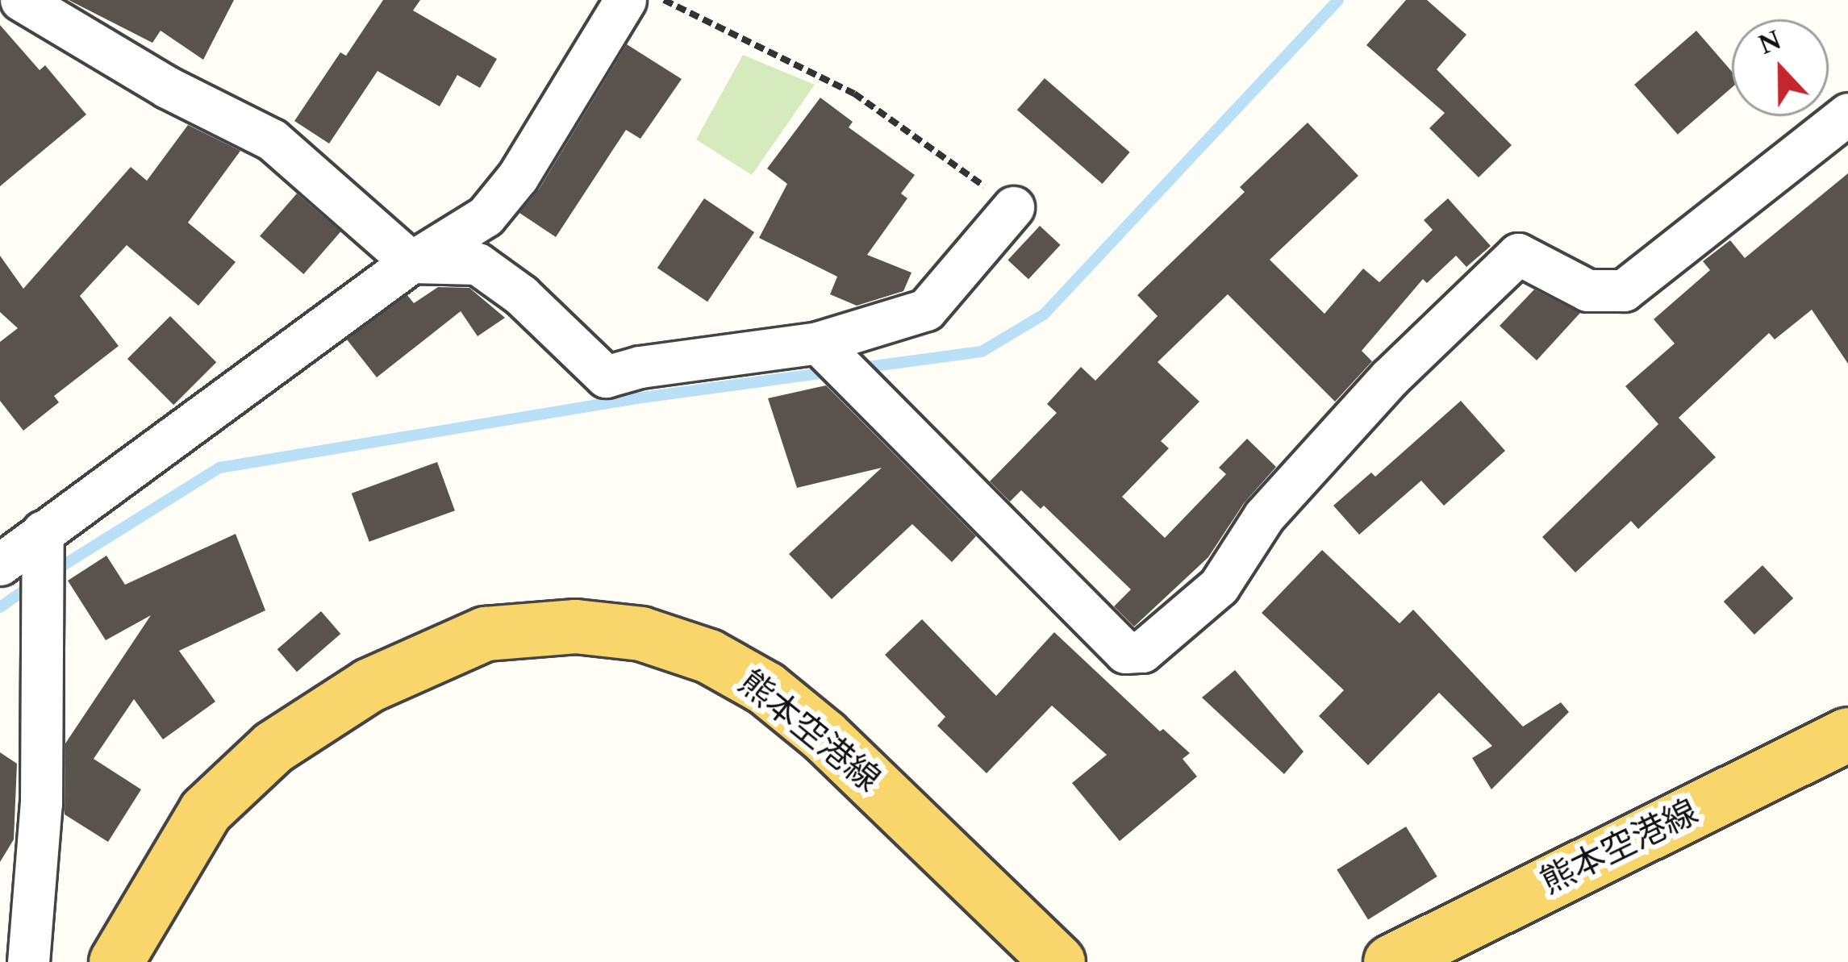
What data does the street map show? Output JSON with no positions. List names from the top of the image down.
{
  "streets": {
    "main road": ["熊本空港線"]
  },
  "north": "top"
}
